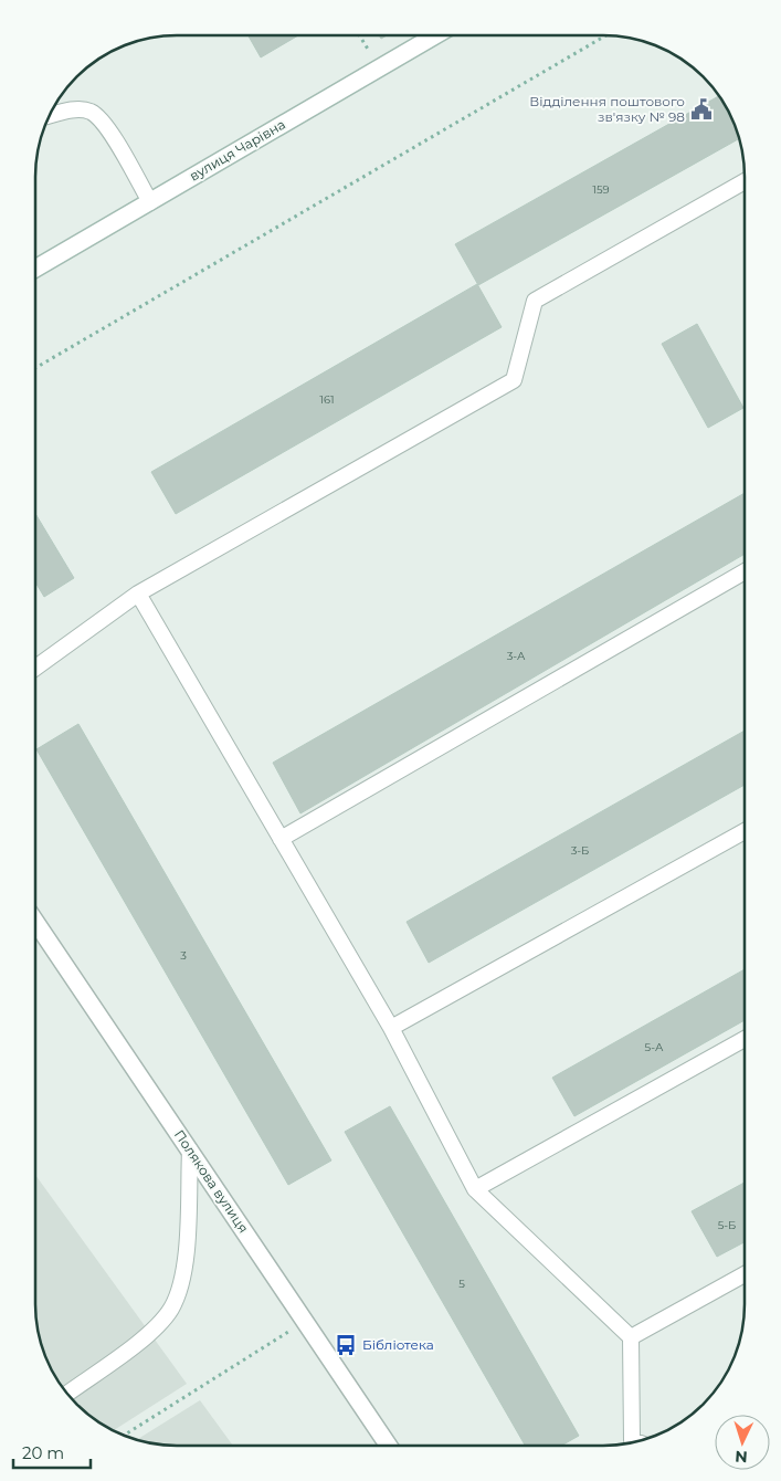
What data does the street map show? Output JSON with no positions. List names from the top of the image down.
{
  "streets": {
    "street": ["вулиця Чарівна", "Полякова вулиця"]
  },
  "places": {
    "public building": ["Відділення поштового зв'язку № 98"],
    "bus stop": ["Бібліотека"]
  },
  "house_numbers": [
    "159",
    "161",
    "3-А",
    "3-Б",
    "3",
    "5-А",
    "5-Б",
    "5"
  ],
  "scale_bar": "20 m",
  "north": "bottom"
}
